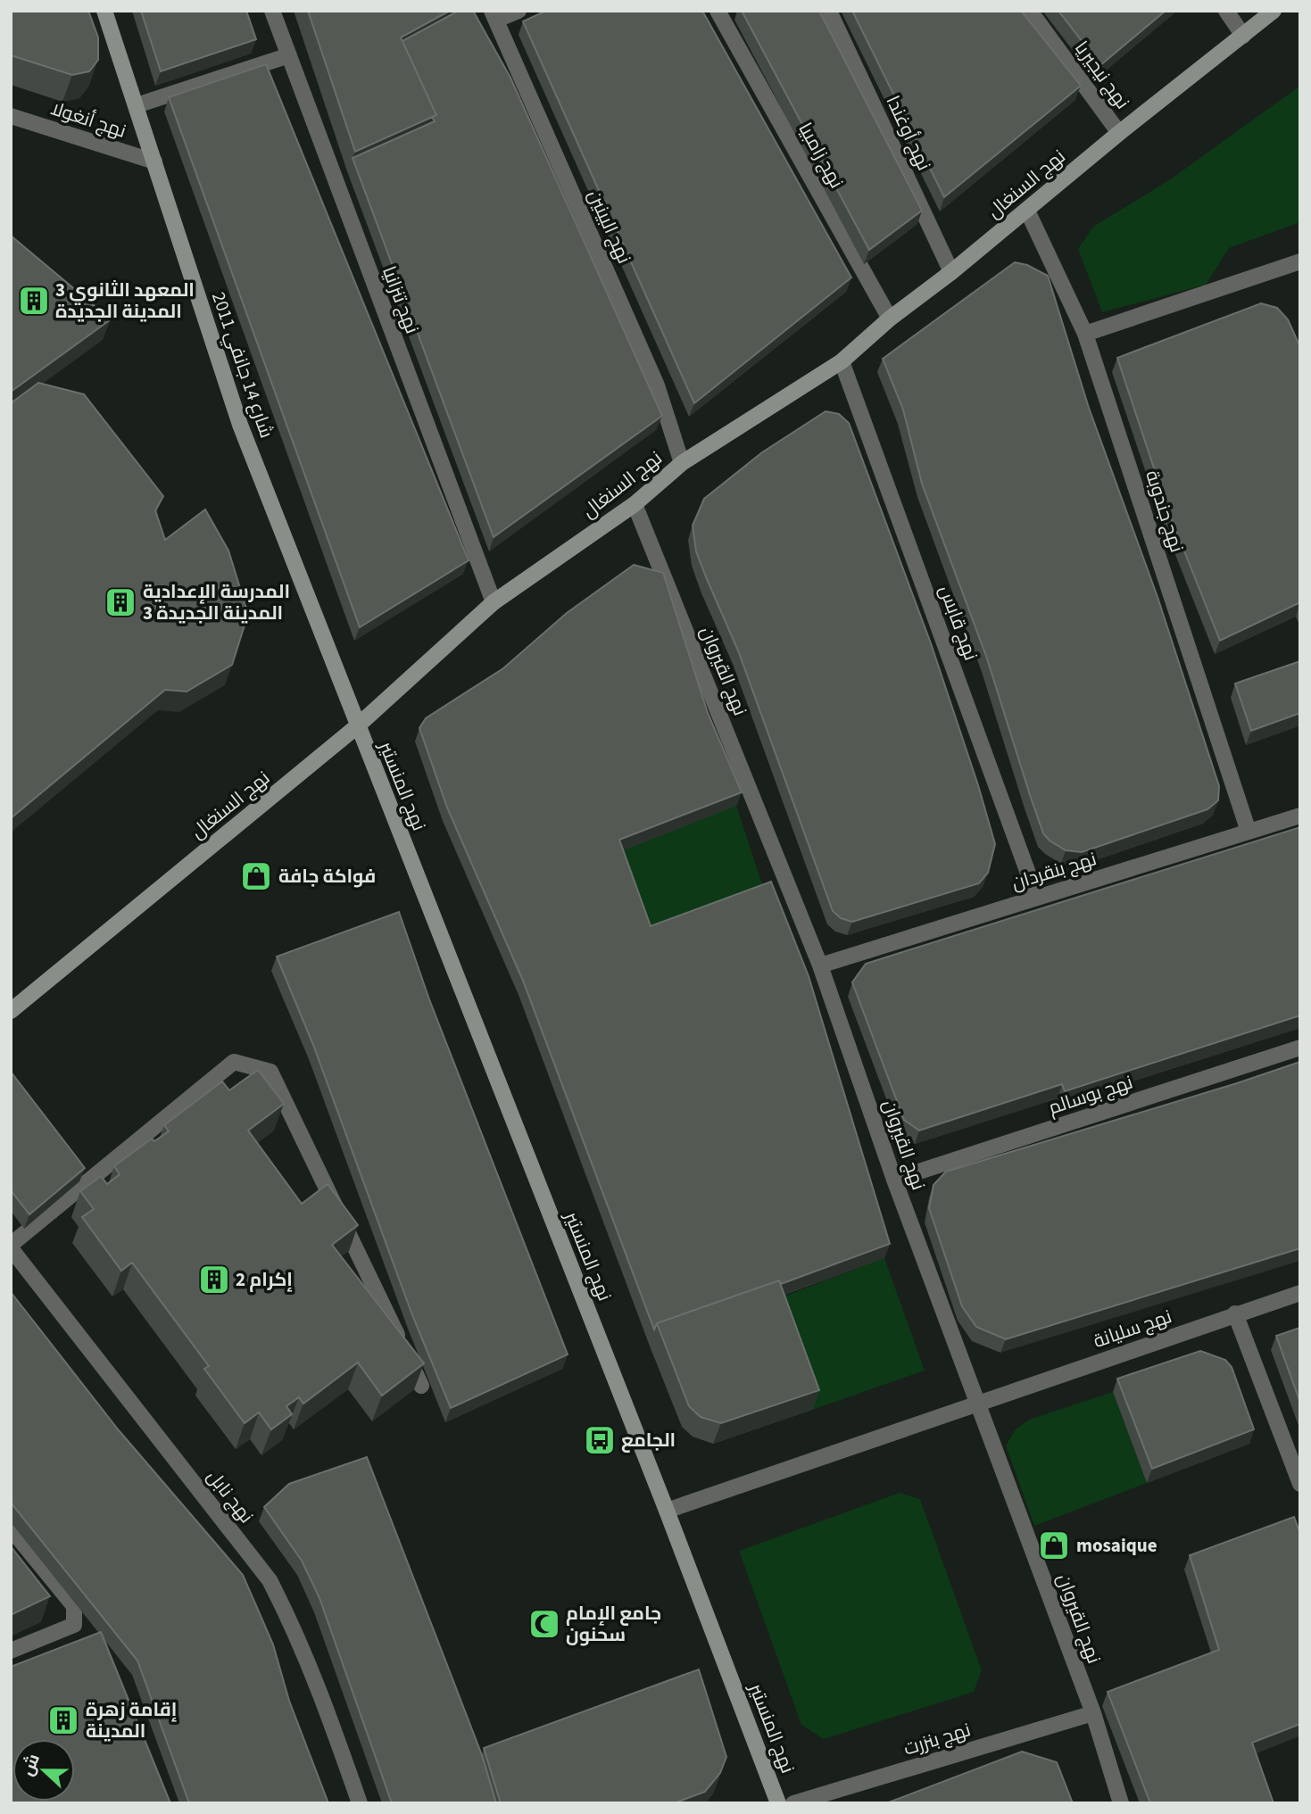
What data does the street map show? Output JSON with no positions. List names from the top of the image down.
{
  "streets": {
    "street": [
      "نهج نيجيريا",
      "نهج أنغولا",
      "نهج أوغندا",
      "نهج زامبيا",
      "نهج السنغال",
      "نهج البينين",
      "نهج تنزانيا",
      "شارع 14 جانفي 2011",
      "نهج جندوبة",
      "نهج قابس",
      "نهج القيروان",
      "نهج المنستير",
      "نهج بنقردان",
      "نهج بوسالم",
      "نهج سليانة",
      "نهج نابل",
      "نهج بنزرت"
    ]
  },
  "crossings": [
    ["نهج نيجيريا", "نهج السنغال"],
    ["نهج أنغولا", "شارع 14 جانفي 2011"],
    ["نهج أوغندا", "نهج السنغال"],
    ["نهج زامبيا", "نهج السنغال"],
    ["نهج السنغال", "نهج البينين"],
    ["نهج السنغال", "نهج تنزانيا"],
    ["نهج السنغال", "شارع 14 جانفي 2011"],
    ["نهج السنغال", "نهج جندوبة"],
    ["نهج السنغال", "نهج قابس"],
    ["نهج السنغال", "نهج القيروان"],
    ["نهج السنغال", "نهج المنستير"],
    ["شارع 14 جانفي 2011", "نهج المنستير"],
    ["نهج جندوبة", "نهج بنقردان"],
    ["نهج قابس", "نهج بنقردان"],
    ["نهج القيروان", "نهج بنقردان"],
    ["نهج القيروان", "نهج بوسالم"],
    ["نهج القيروان", "نهج سليانة"],
    ["نهج القيروان", "نهج بنزرت"],
    ["نهج المنستير", "نهج سليانة"]
  ],
  "places": {
    "building": [
      "3 المعهد الثانوي المدينة الجديدة",
      "المدرسة الإعدادية المدينة الجديدة 3",
      "إكرام 2",
      "إقامة زهرة المدينة"
    ],
    "shop": ["فواكة جافة", "mosaique"],
    "bus stop": ["الجامع"],
    "mosque": ["جامع الإمام سحنون"]
  },
  "north": "left"
}
